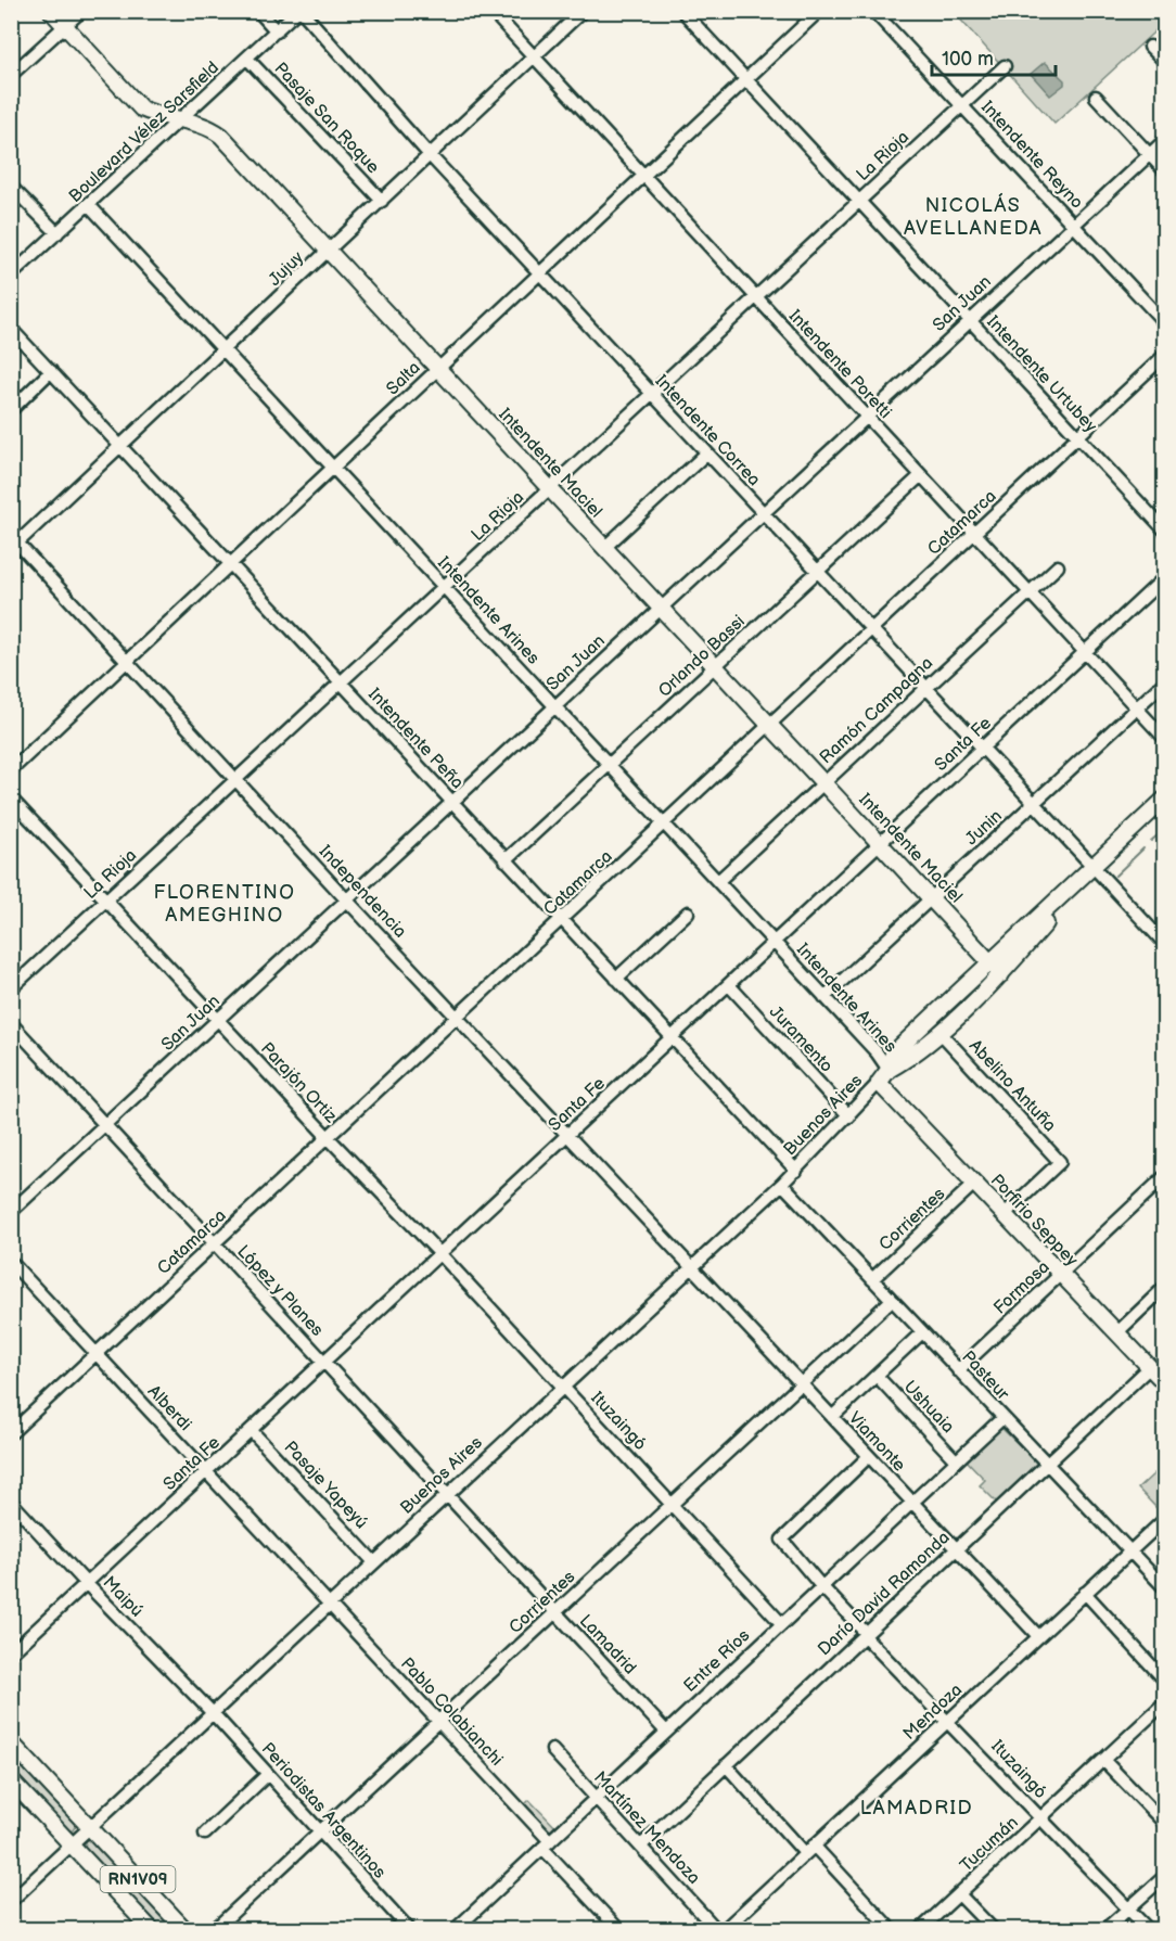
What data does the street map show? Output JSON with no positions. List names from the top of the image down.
{
  "streets": {
    "main road": [
      "Intendente Maciel",
      "Buenos Aires",
      "Porfirio Seppey",
      "RN1V09"
    ],
    "street": [
      "Pasaje San Roque",
      "Boulevard Vélez Sarsfield",
      "Intendente Reyno",
      "La Rioja",
      "Jujuy",
      "San Juan",
      "Intendente Poretti",
      "Intendente Urtubey",
      "Salta",
      "Intendente Correa",
      "Catamarca",
      "Intendente Arines",
      "Orlando Bassi",
      "Ramón Campagna",
      "Intendente Peña",
      "Santa Fe",
      "Junin",
      "Independencia",
      "Juramento",
      "Parajón Ortiz",
      "Abelino Antuña",
      "Corrientes",
      "Formosa",
      "López y Planes",
      "Pasteur",
      "Ushuaia",
      "Alberdi",
      "Ituzaingó",
      "Viamonte",
      "Pasaje Yapeyú",
      "Darío David Ramonda",
      "Maipú",
      "Lamadrid",
      "Entre Ríos",
      "Pablo Colabianchi",
      "Mendoza",
      "Periodistas Argentinos",
      "Martínez Mendoza",
      "Tucumán"
    ]
  },
  "crossings": [
    ["Pasaje San Roque", "Boulevard Vélez Sarsfield"],
    ["Pasaje San Roque", "Jujuy"],
    ["Boulevard Vélez Sarsfield", "Intendente Correa"],
    ["Boulevard Vélez Sarsfield", "Intendente Maciel"],
    ["Boulevard Vélez Sarsfield", "Intendente Arines"],
    ["Intendente Reyno", "La Rioja"],
    ["Intendente Reyno", "San Juan"],
    ["La Rioja", "Intendente Poretti"],
    ["La Rioja", "Intendente Urtubey"],
    ["La Rioja", "Intendente Correa"],
    ["La Rioja", "Intendente Maciel"],
    ["La Rioja", "Intendente Arines"],
    ["La Rioja", "Intendente Peña"],
    ["La Rioja", "Independencia"],
    ["La Rioja", "Parajón Ortiz"],
    ["Jujuy", "Intendente Poretti"],
    ["Jujuy", "Intendente Correa"],
    ["Jujuy", "Intendente Maciel"],
    ["Jujuy", "Intendente Arines"],
    ["Jujuy", "Intendente Peña"],
    ["Jujuy", "Independencia"],
    ["San Juan", "Intendente Poretti"],
    ["San Juan", "Intendente Urtubey"],
    ["San Juan", "Intendente Correa"],
    ["San Juan", "Intendente Maciel"],
    ["San Juan", "Intendente Arines"],
    ["San Juan", "Intendente Peña"],
    ["San Juan", "Independencia"],
    ["San Juan", "Parajón Ortiz"],
    ["San Juan", "López y Planes"],
    ["Intendente Poretti", "Salta"],
    ["Intendente Poretti", "Catamarca"],
    ["Intendente Poretti", "Orlando Bassi"],
    ["Intendente Poretti", "Ramón Campagna"],
    ["Intendente Poretti", "Santa Fe"],
    ["Intendente Poretti", "Junin"],
    ["Intendente Urtubey", "Salta"],
    ["Intendente Urtubey", "Catamarca"],
    ["Salta", "Intendente Correa"],
    ["Salta", "Intendente Maciel"],
    ["Salta", "Intendente Arines"],
    ["Salta", "Intendente Peña"],
    ["Salta", "Independencia"],
    ["Intendente Correa", "Catamarca"],
    ["Intendente Correa", "Orlando Bassi"],
    ["Intendente Correa", "Ramón Campagna"],
    ["Intendente Correa", "Santa Fe"],
    ["Intendente Correa", "Junin"],
    ["Intendente Correa", "Buenos Aires"],
    ["Intendente Maciel", "Catamarca"],
    ["Intendente Maciel", "Orlando Bassi"],
    ["Intendente Maciel", "Ramón Campagna"],
    ["Intendente Maciel", "Santa Fe"],
    ["Intendente Maciel", "Junin"],
    ["Intendente Maciel", "Buenos Aires"],
    ["Catamarca", "Intendente Arines"],
    ["Catamarca", "Intendente Peña"],
    ["Catamarca", "Independencia"],
    ["Catamarca", "Parajón Ortiz"],
    ["Catamarca", "López y Planes"],
    ["Catamarca", "Alberdi"],
    ["Intendente Arines", "Orlando Bassi"],
    ["Intendente Arines", "Ramón Campagna"],
    ["Intendente Arines", "Santa Fe"],
    ["Intendente Arines", "Junin"],
    ["Intendente Arines", "Buenos Aires"],
    ["Orlando Bassi", "Intendente Peña"],
    ["Intendente Peña", "Santa Fe"],
    ["Intendente Peña", "Buenos Aires"],
    ["Santa Fe", "Independencia"],
    ["Santa Fe", "Juramento"],
    ["Santa Fe", "Parajón Ortiz"],
    ["Santa Fe", "López y Planes"],
    ["Santa Fe", "Alberdi"],
    ["Santa Fe", "Pasaje Yapeyú"],
    ["Santa Fe", "Maipú"],
    ["Independencia", "Buenos Aires"],
    ["Independencia", "Viamonte"],
    ["Juramento", "Buenos Aires"],
    ["Parajón Ortiz", "Buenos Aires"],
    ["Parajón Ortiz", "Ituzaingó"],
    ["Abelino Antuña", "Buenos Aires"],
    ["Abelino Antuña", "Porfirio Seppey"],
    ["Buenos Aires", "Porfirio Seppey"],
    ["Buenos Aires", "López y Planes"],
    ["Buenos Aires", "Pasteur"],
    ["Buenos Aires", "Alberdi"],
    ["Buenos Aires", "Ituzaingó"],
    ["Buenos Aires", "Viamonte"],
    ["Buenos Aires", "Pasaje Yapeyú"],
    ["Buenos Aires", "Maipú"],
    ["Buenos Aires", "Lamadrid"],
    ["Buenos Aires", "Pablo Colabianchi"],
    ["Buenos Aires", "Periodistas Argentinos"],
    ["Buenos Aires", "RN1V09"],
    ["Corrientes", "Porfirio Seppey"],
    ["Corrientes", "Pasteur"],
    ["Corrientes", "Ituzaingó"],
    ["Corrientes", "Viamonte"],
    ["Corrientes", "Lamadrid"],
    ["Corrientes", "Pablo Colabianchi"],
    ["Corrientes", "Periodistas Argentinos"],
    ["Porfirio Seppey", "Formosa"],
    ["Porfirio Seppey", "Darío David Ramonda"],
    ["Formosa", "Pasteur"],
    ["López y Planes", "Lamadrid"],
    ["Pasteur", "Darío David Ramonda"],
    ["Pasteur", "Entre Ríos"],
    ["Pasteur", "Mendoza"],
    ["Ushuaia", "Entre Ríos"],
    ["Alberdi", "Pablo Colabianchi"],
    ["Ituzaingó", "Viamonte"],
    ["Ituzaingó", "Darío David Ramonda"],
    ["Ituzaingó", "Entre Ríos"],
    ["Ituzaingó", "Mendoza"],
    ["Ituzaingó", "Tucumán"],
    ["Viamonte", "Darío David Ramonda"],
    ["Viamonte", "Entre Ríos"],
    ["Viamonte", "Mendoza"],
    ["Darío David Ramonda", "Martínez Mendoza"],
    ["Maipú", "Periodistas Argentinos"],
    ["Lamadrid", "Entre Ríos"],
    ["Entre Ríos", "Pablo Colabianchi"],
    ["Entre Ríos", "Martínez Mendoza"]
  ],
  "districts": ["NICOLÁS AVELLANEDA", "FLORENTINO AMEGHINO", "LAMADRID"],
  "scale_bar": "100 m"
}
